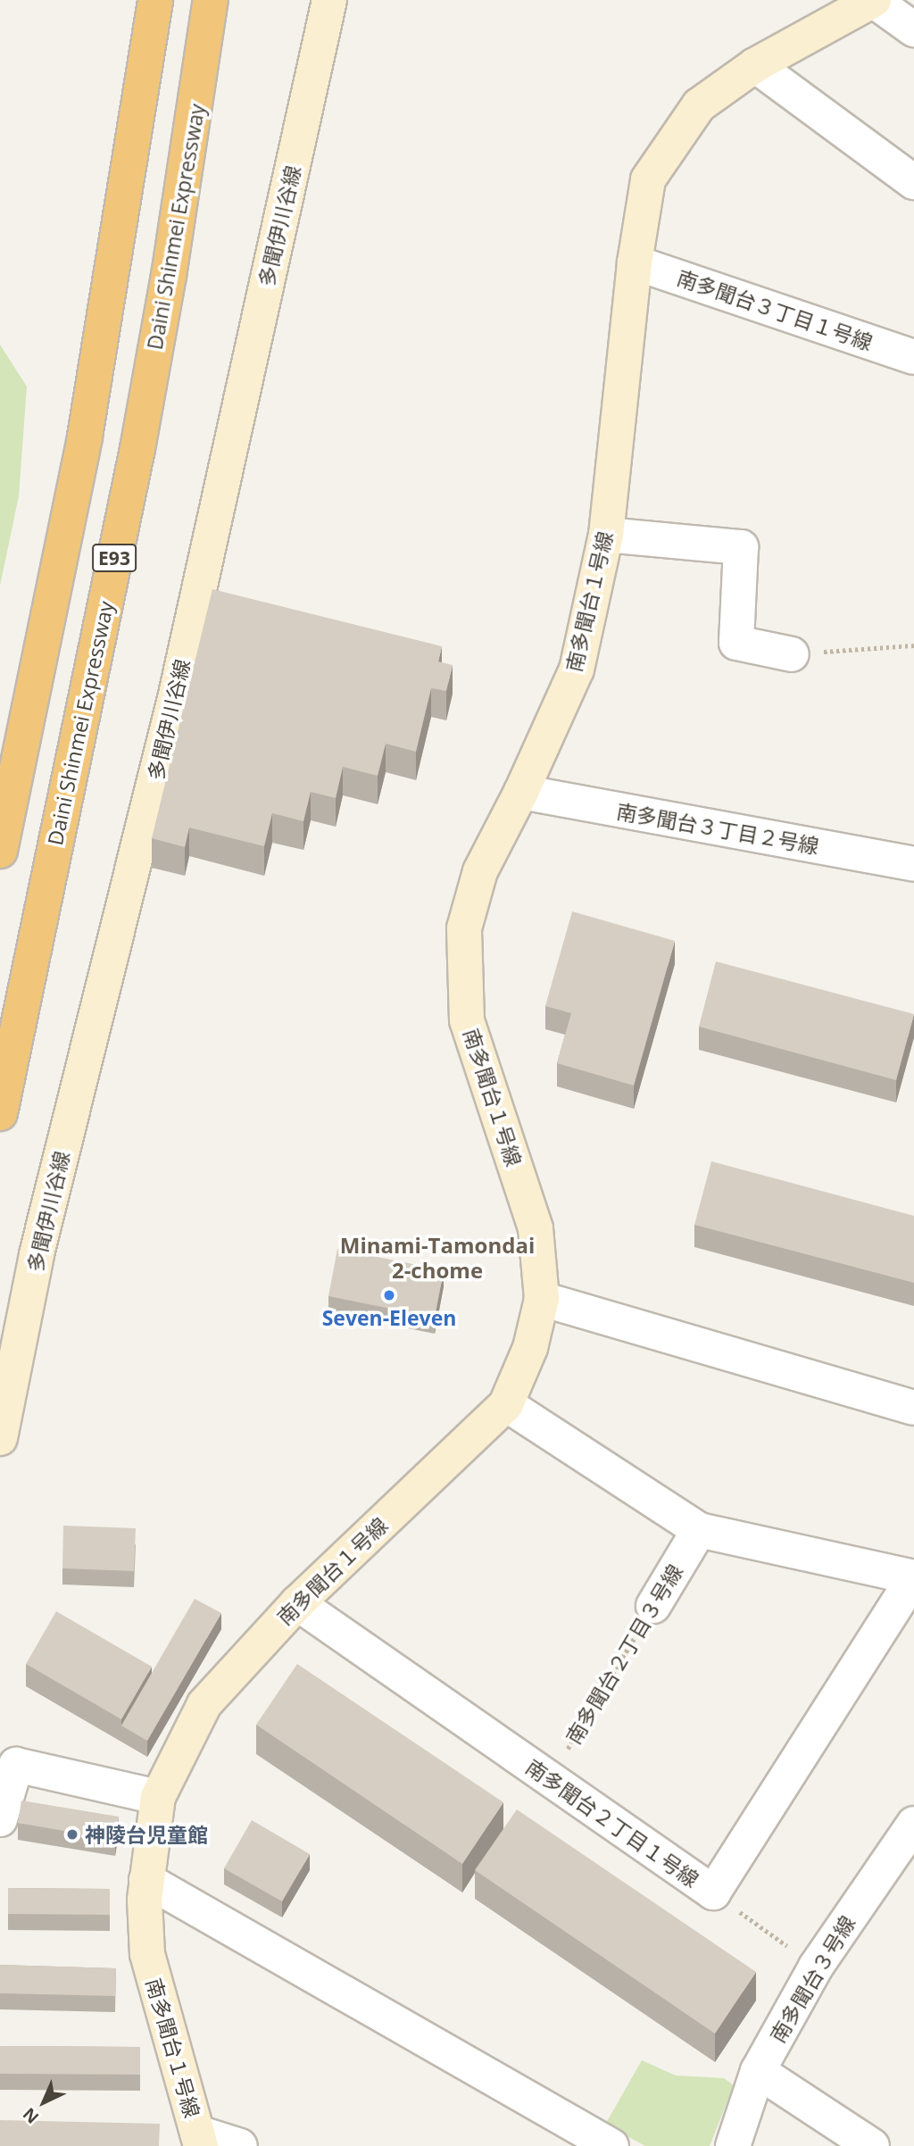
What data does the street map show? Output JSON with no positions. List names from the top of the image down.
{
  "streets": {
    "highway": ["Daini Shinmei Expressway", "E93"],
    "street": [
      "多聞伊川谷線",
      "南多聞台３丁目１号線",
      "南多聞台１号線",
      "南多聞台３丁目２号線",
      "南多聞台２丁目３号線",
      "南多聞台２丁目１号線",
      "南多聞台３号線"
    ]
  },
  "crossings": [
    ["南多聞台３丁目１号線", "南多聞台１号線"],
    ["南多聞台１号線", "南多聞台３丁目２号線"],
    ["南多聞台１号線", "南多聞台２丁目１号線"],
    ["南多聞台２丁目３号線", "南多聞台２丁目１号線"]
  ],
  "districts": ["Minami-Tamondai 2-chome"],
  "places": ["Seven-Eleven", "神陵台児童館"],
  "north": "bottom left"
}
